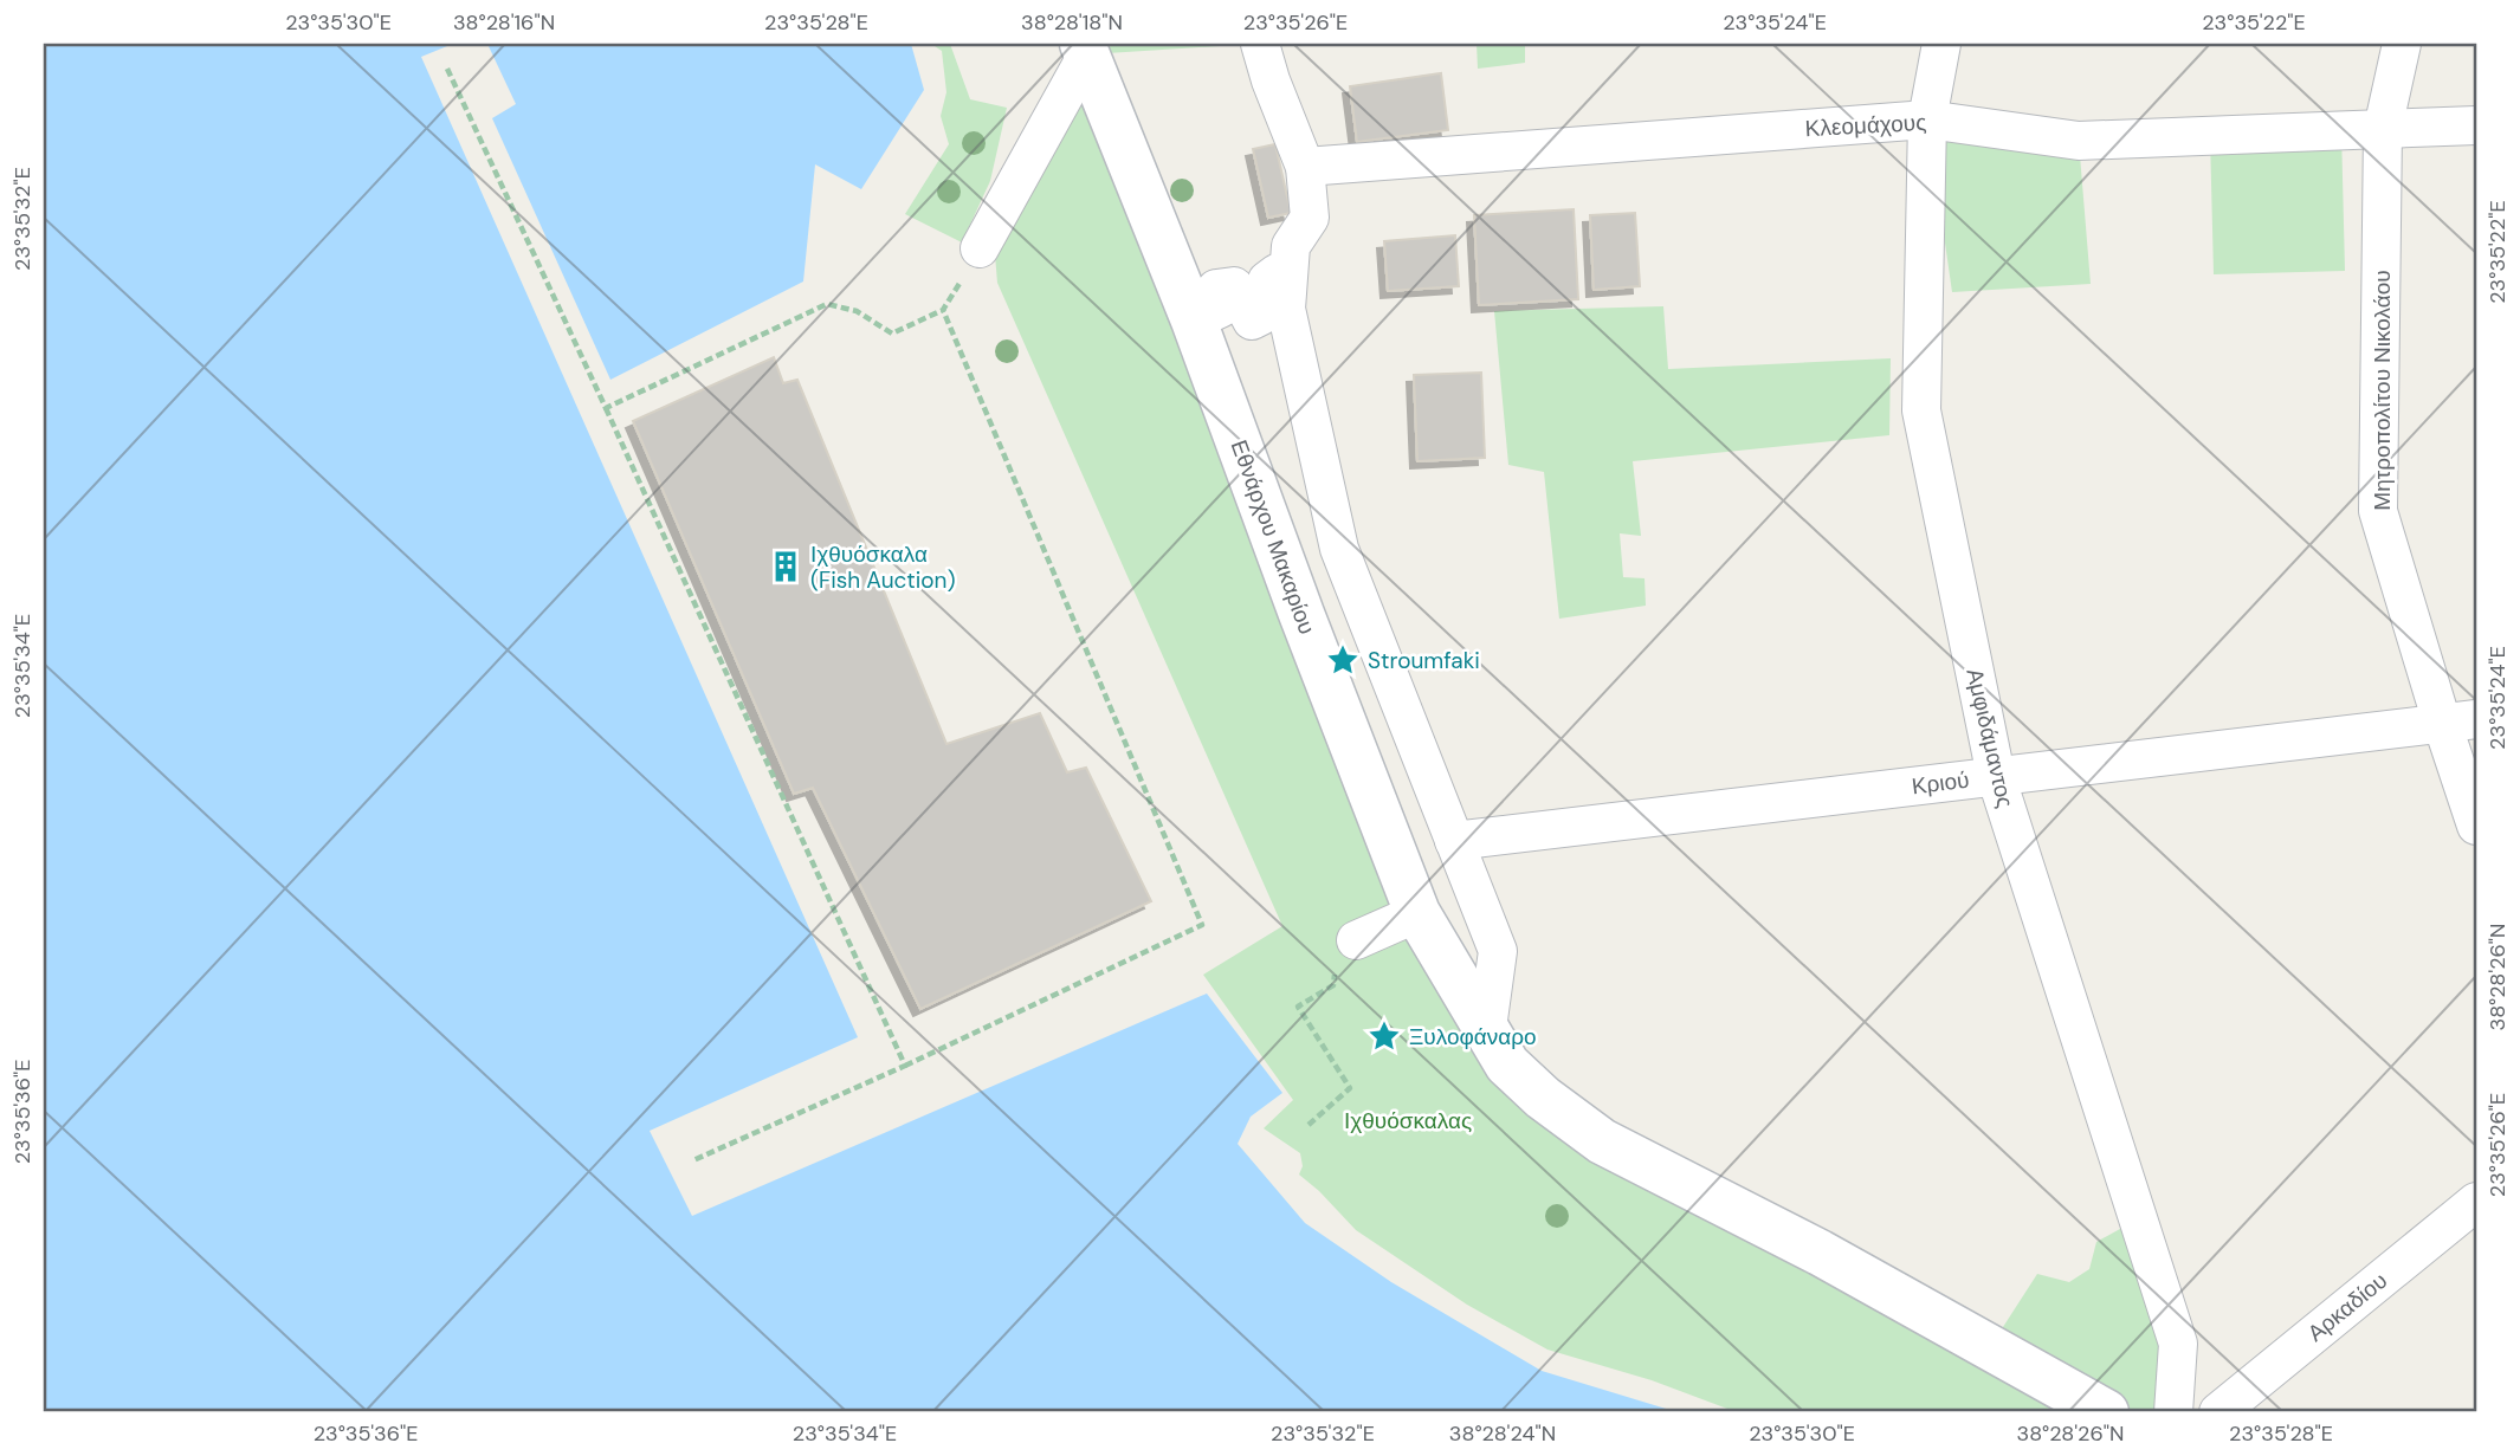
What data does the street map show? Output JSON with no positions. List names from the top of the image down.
{
  "streets": {
    "street": [
      "Κλεομάχους",
      "Μητροπολίτου Νικολάου",
      "Εθνάρχου Μακαρίου",
      "Αμφιδάμαντος",
      "Κριού",
      "Αρκαδίου"
    ]
  },
  "crossings": [
    ["Κλεομάχους", "Μητροπολίτου Νικολάου"],
    ["Κλεομάχους", "Αμφιδάμαντος"],
    ["Μητροπολίτου Νικολάου", "Κριού"],
    ["Αμφιδάμαντος", "Κριού"]
  ],
  "parks": ["Ιχθυόσκαλας"],
  "places": {
    "building": ["Ιχθυόσκαλα (Fish Auction)"],
    "place": ["Stroumfaki", "Ξυλοφάναρο"]
  },
  "coordinates": [
    "23°35'30\"E",
    "38°28'16\"N",
    "23°35'28\"E",
    "38°28'18\"N",
    "23°35'26\"E",
    "23°35'24\"E",
    "23°35'22\"E",
    "23°35'32\"E",
    "23°35'34\"E",
    "38°28'26\"N",
    "23°35'36\"E",
    "38°28'24\"N"
  ]
}
